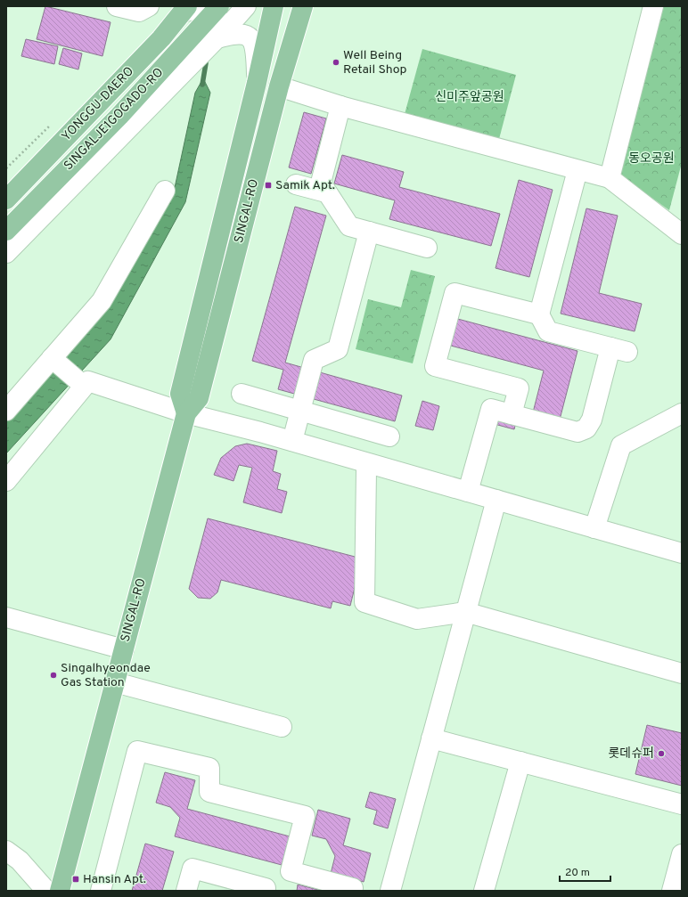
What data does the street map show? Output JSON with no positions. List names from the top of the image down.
{
  "streets": {
    "main road": ["YONGGU-DAERO", "SINGALJE1GOGADO-RO", "SINGAL-RO"]
  },
  "parks": ["신미주앞공원", "동오공원"],
  "places": {
    "other": ["Well Being Retail Shop", "Singalhyeondae Gas Station", "롯데슈퍼"],
    "transit": ["Samik Apt.", "Hansin Apt."]
  },
  "scale_bar": "20 m"
}
